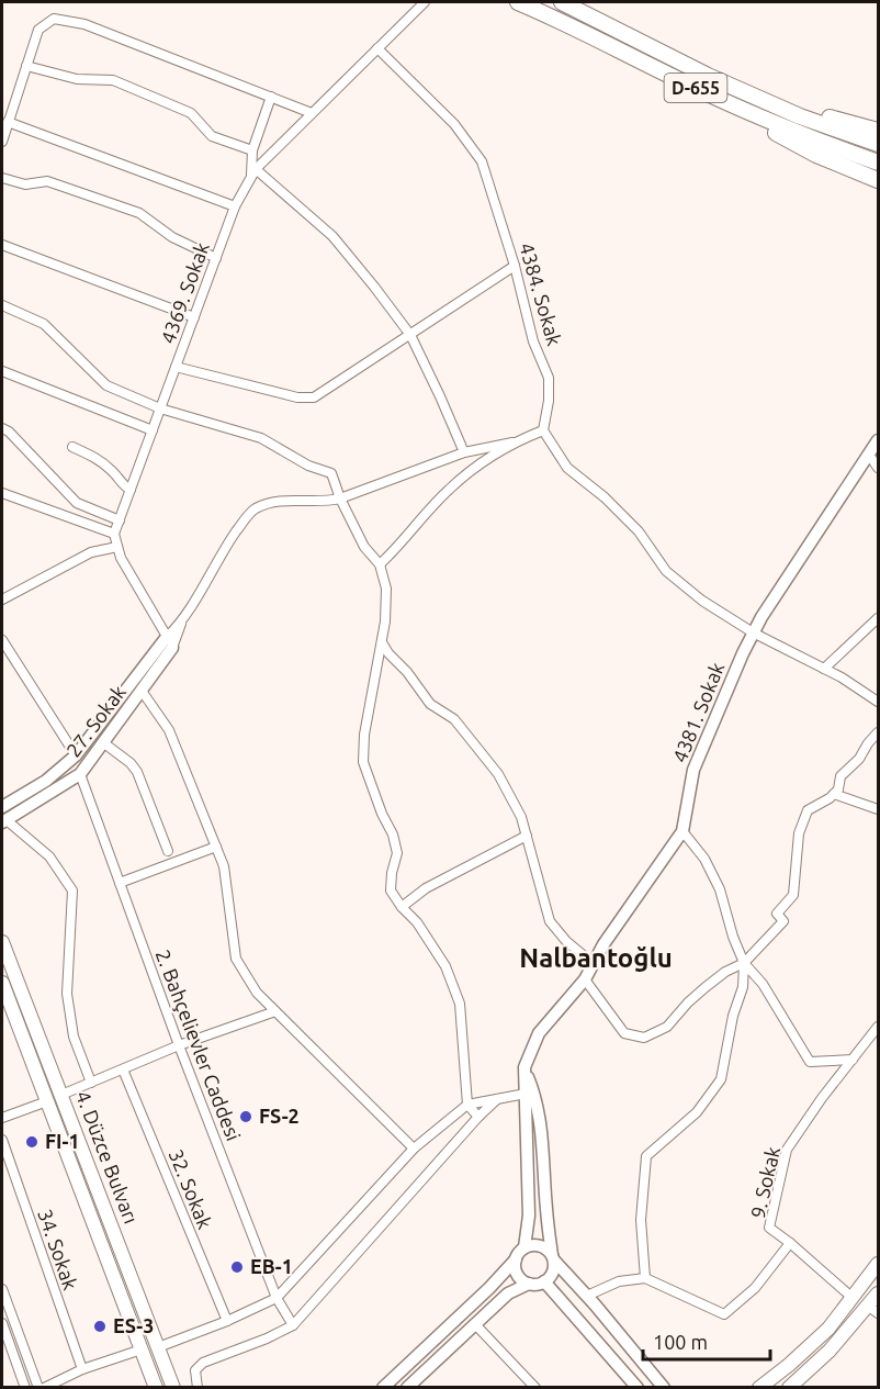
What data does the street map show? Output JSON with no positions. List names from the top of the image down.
{
  "streets": {
    "highway": ["D-655"],
    "main road": ["4381. Sokak", "27. Sokak", "4. Düzce Bulvarı"],
    "street": [
      "4369. Sokak",
      "4384. Sokak",
      "2. Bahçelievler Caddesi",
      "9. Sokak",
      "32. Sokak",
      "34. Sokak"
    ]
  },
  "crossings": [
    ["4369. Sokak", "4384. Sokak"],
    ["4369. Sokak", "27. Sokak"],
    ["27. Sokak", "2. Bahçelievler Caddesi"]
  ],
  "districts": ["Nalbantoğlu"],
  "places": [
    "FS-2",
    "FI-1",
    "EB-1",
    "ES-3"
  ],
  "scale_bar": "100 m"
}
